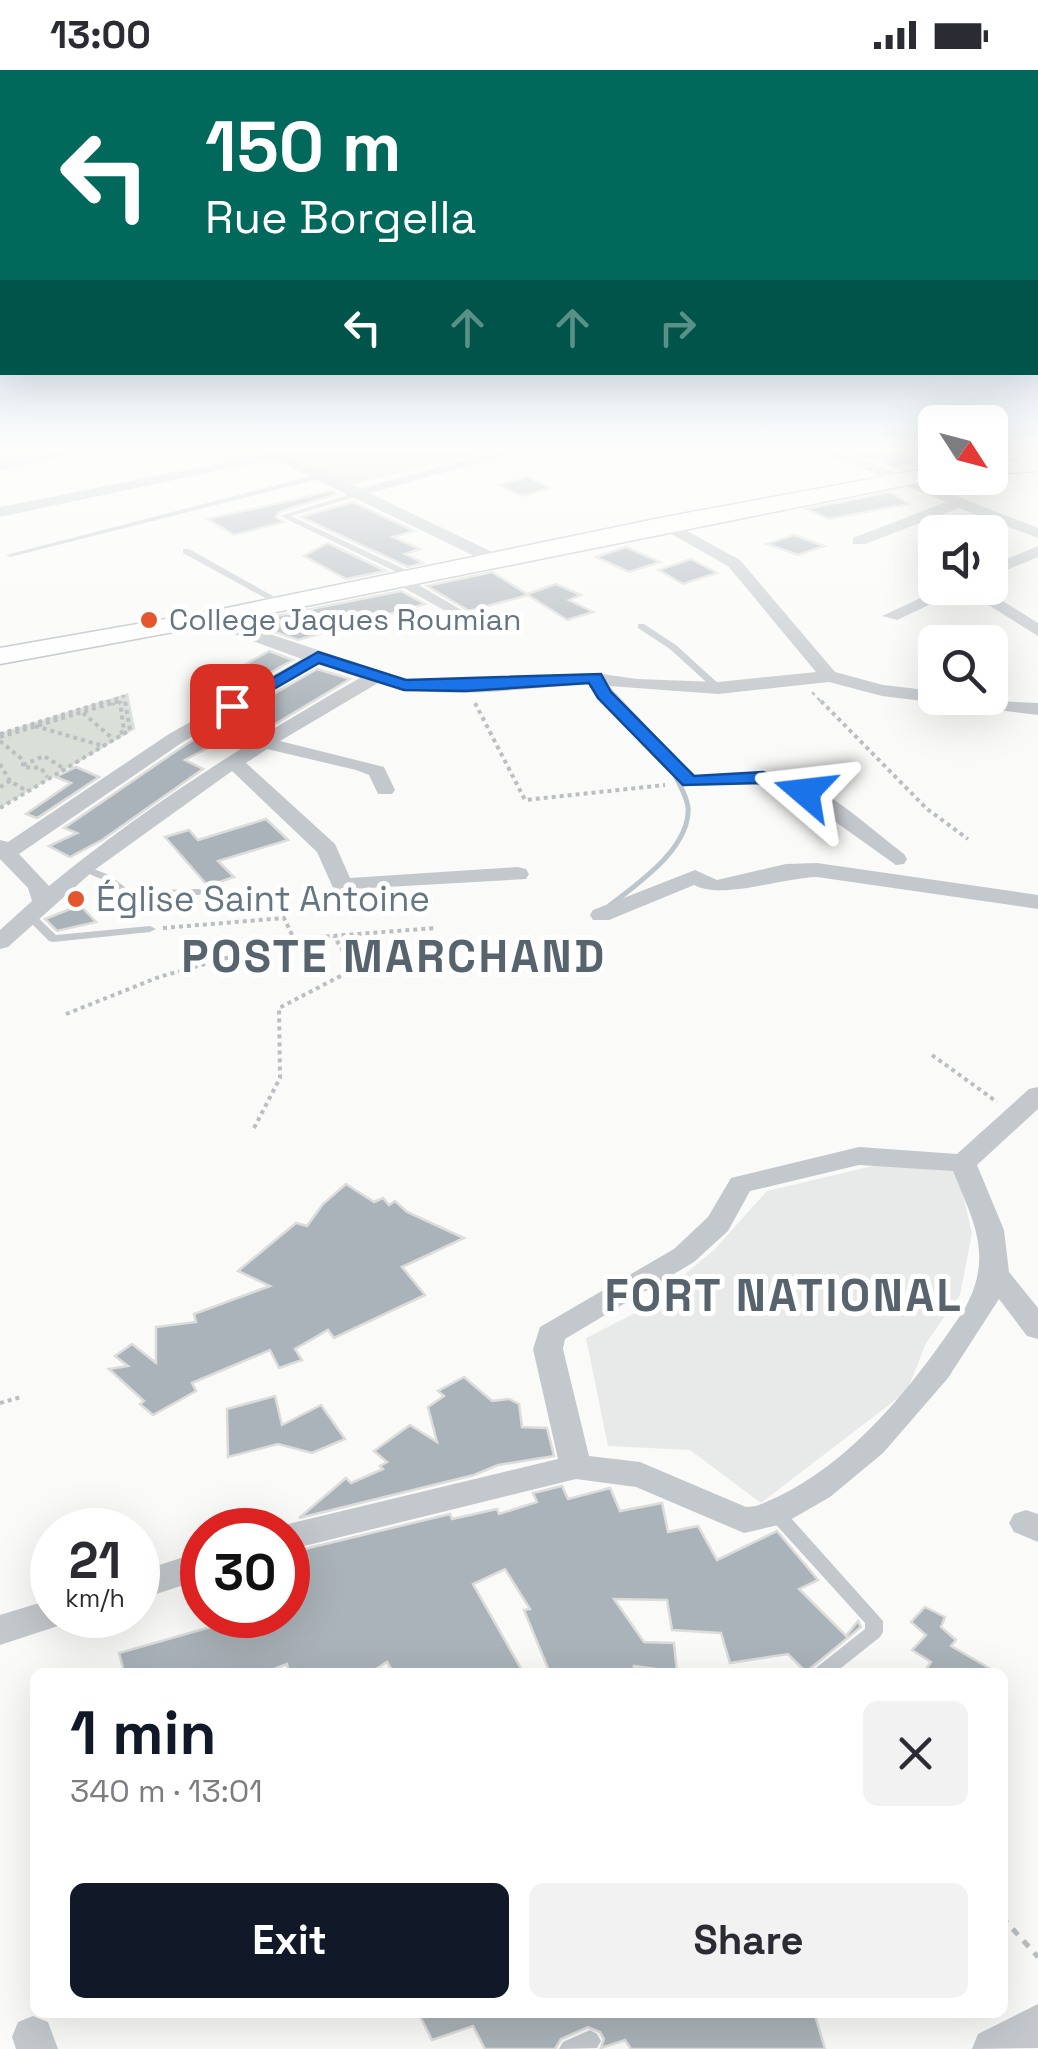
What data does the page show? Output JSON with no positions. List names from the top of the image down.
{
  "districts": ["POSTE MARCHAND", "FORT NATIONAL"],
  "places": ["College Jaques Roumian", "Église Saint Antoine"],
  "north": "bottom right",
  "page": {
    "status": "13:00",
    "turn": ["150 m", "Rue Borgella"],
    "speed": "21 km/h",
    "limit": "30",
    "heading": ["1 min", "340 m · 13:01"],
    "buttons": ["Exit", "Share"]
  }
}
